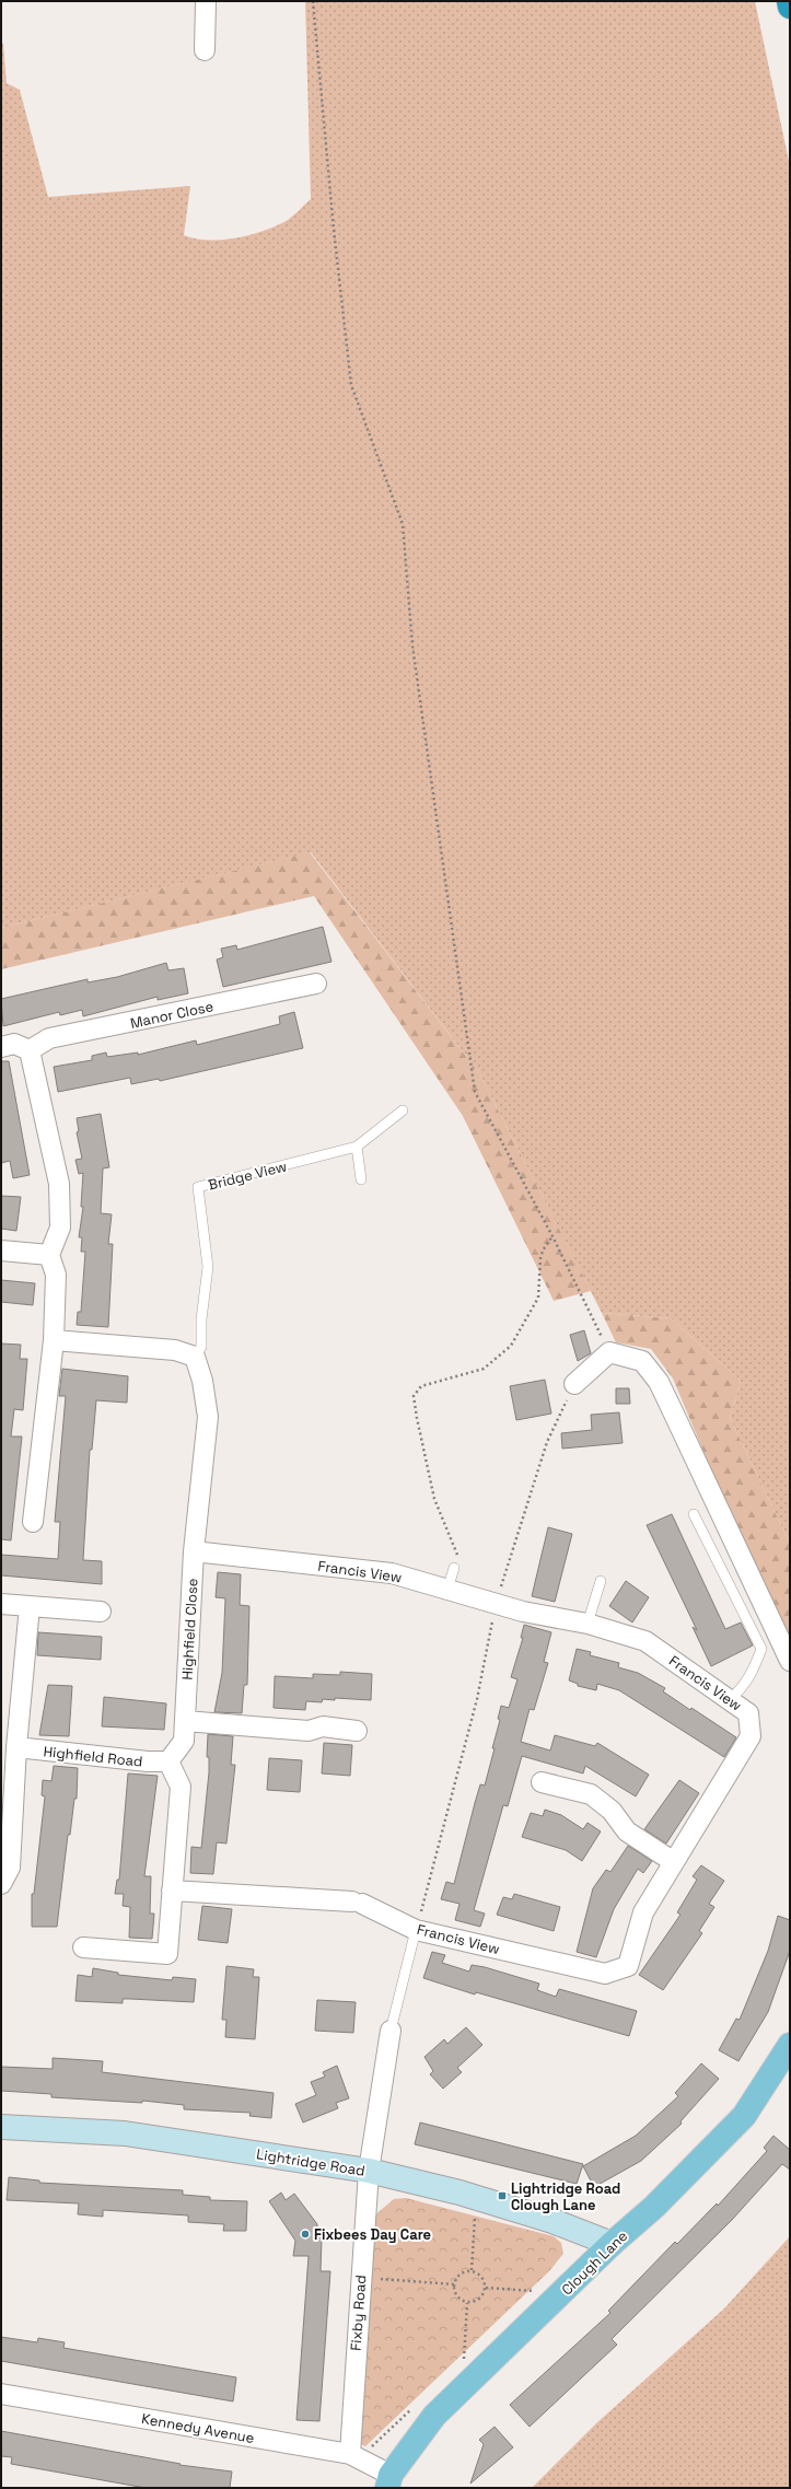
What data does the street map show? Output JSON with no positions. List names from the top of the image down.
{
  "streets": {
    "main road": ["Clough Lane"],
    "street": [
      "Manor Close",
      "Francis View",
      "Highfield Close",
      "Highfield Road",
      "Lightridge Road",
      "Fixby Road",
      "Kennedy Avenue"
    ],
    "lane": ["Bridge View"]
  },
  "crossings": [
    ["Bridge View", "Highfield Close"],
    ["Francis View", "Highfield Close"],
    ["Highfield Close", "Highfield Road"],
    ["Lightridge Road", "Clough Lane"],
    ["Lightridge Road", "Fixby Road"],
    ["Clough Lane", "Kennedy Avenue"],
    ["Fixby Road", "Kennedy Avenue"]
  ],
  "places": {
    "transit": ["Lightridge Road Clough Lane"],
    "other": ["Fixbees Day Care"]
  }
}
